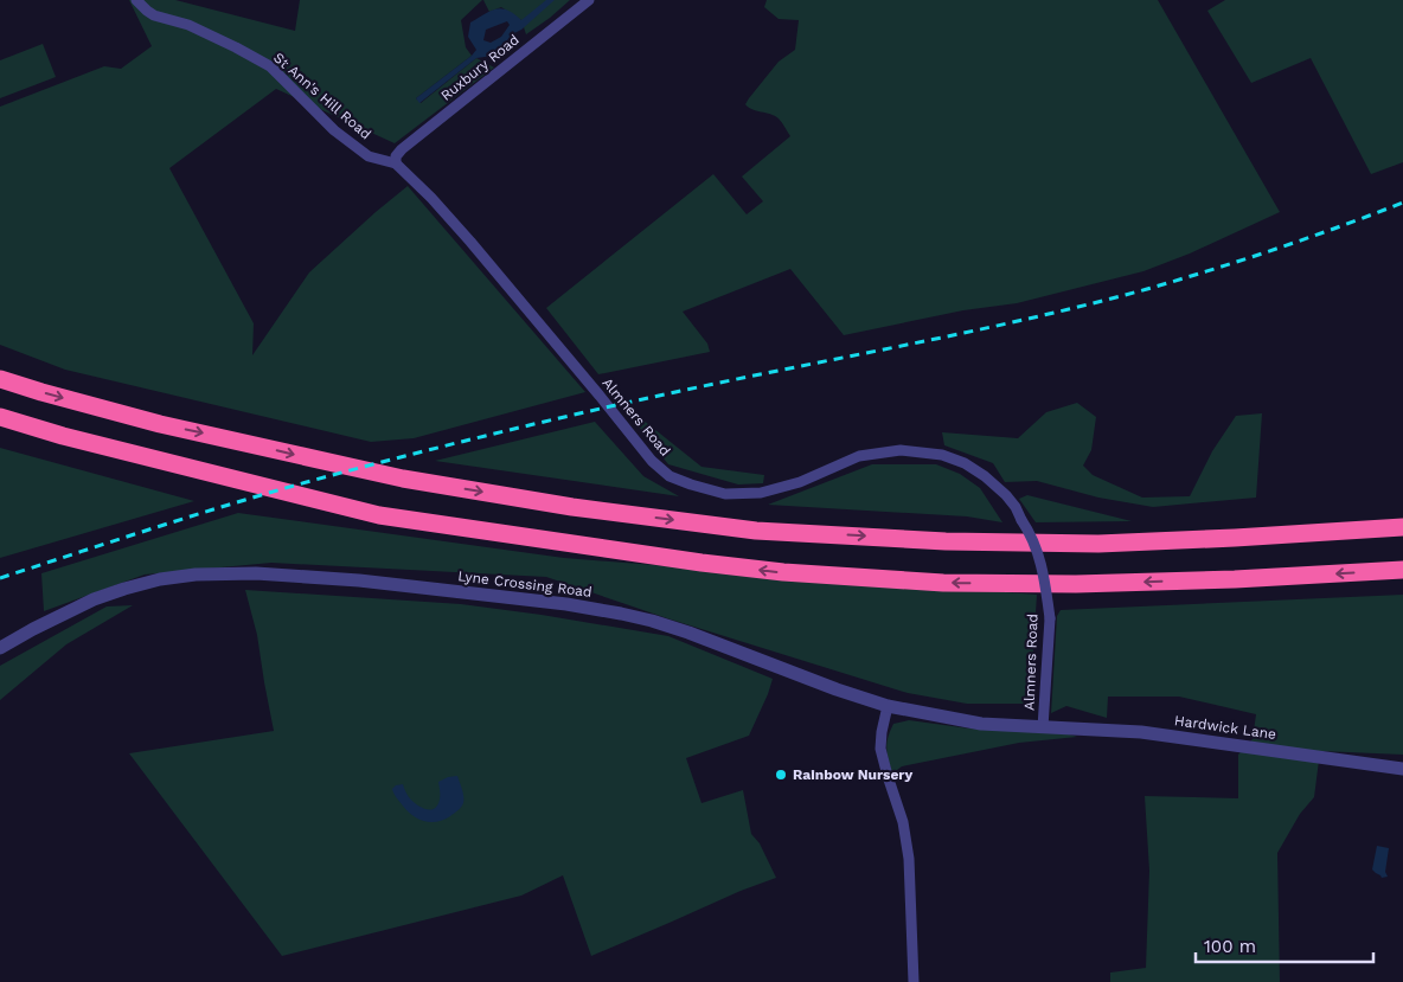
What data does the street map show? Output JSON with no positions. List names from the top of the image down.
{
  "streets": {
    "street": [
      "Ruxbury Road",
      "St Ann's Hill Road",
      "Almners Road",
      "Lyne Crossing Road",
      "Hardwick Lane"
    ]
  },
  "crossings": [
    ["Ruxbury Road", "St Ann's Hill Road"],
    ["Ruxbury Road", "Almners Road"],
    ["St Ann's Hill Road", "Almners Road"],
    ["Almners Road", "Lyne Crossing Road"],
    ["Almners Road", "Hardwick Lane"],
    ["Lyne Crossing Road", "Hardwick Lane"]
  ],
  "places": ["Rainbow Nursery"],
  "scale_bar": "100 m"
}
